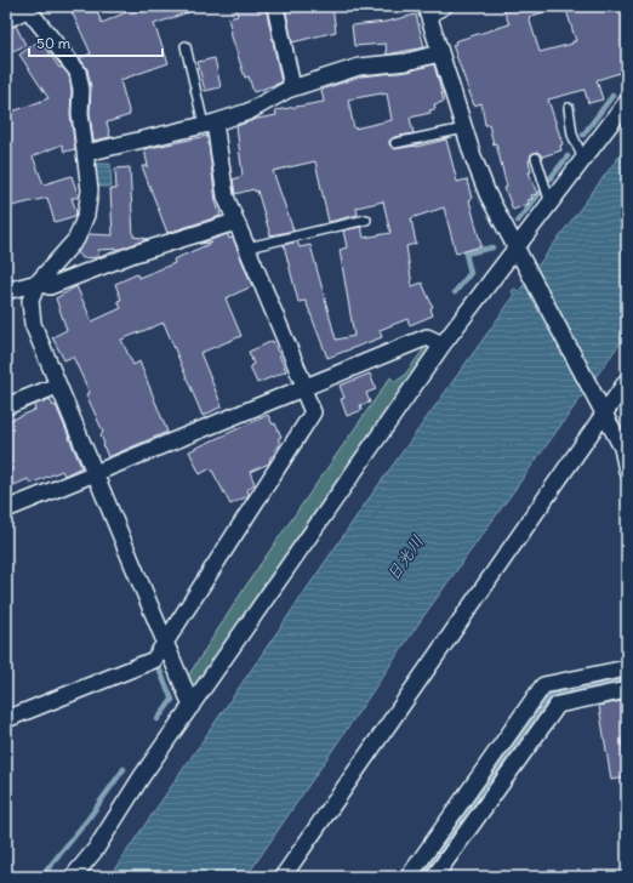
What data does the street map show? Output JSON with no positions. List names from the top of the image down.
{
  "water": ["日光川"],
  "scale_bar": "50 m"
}
